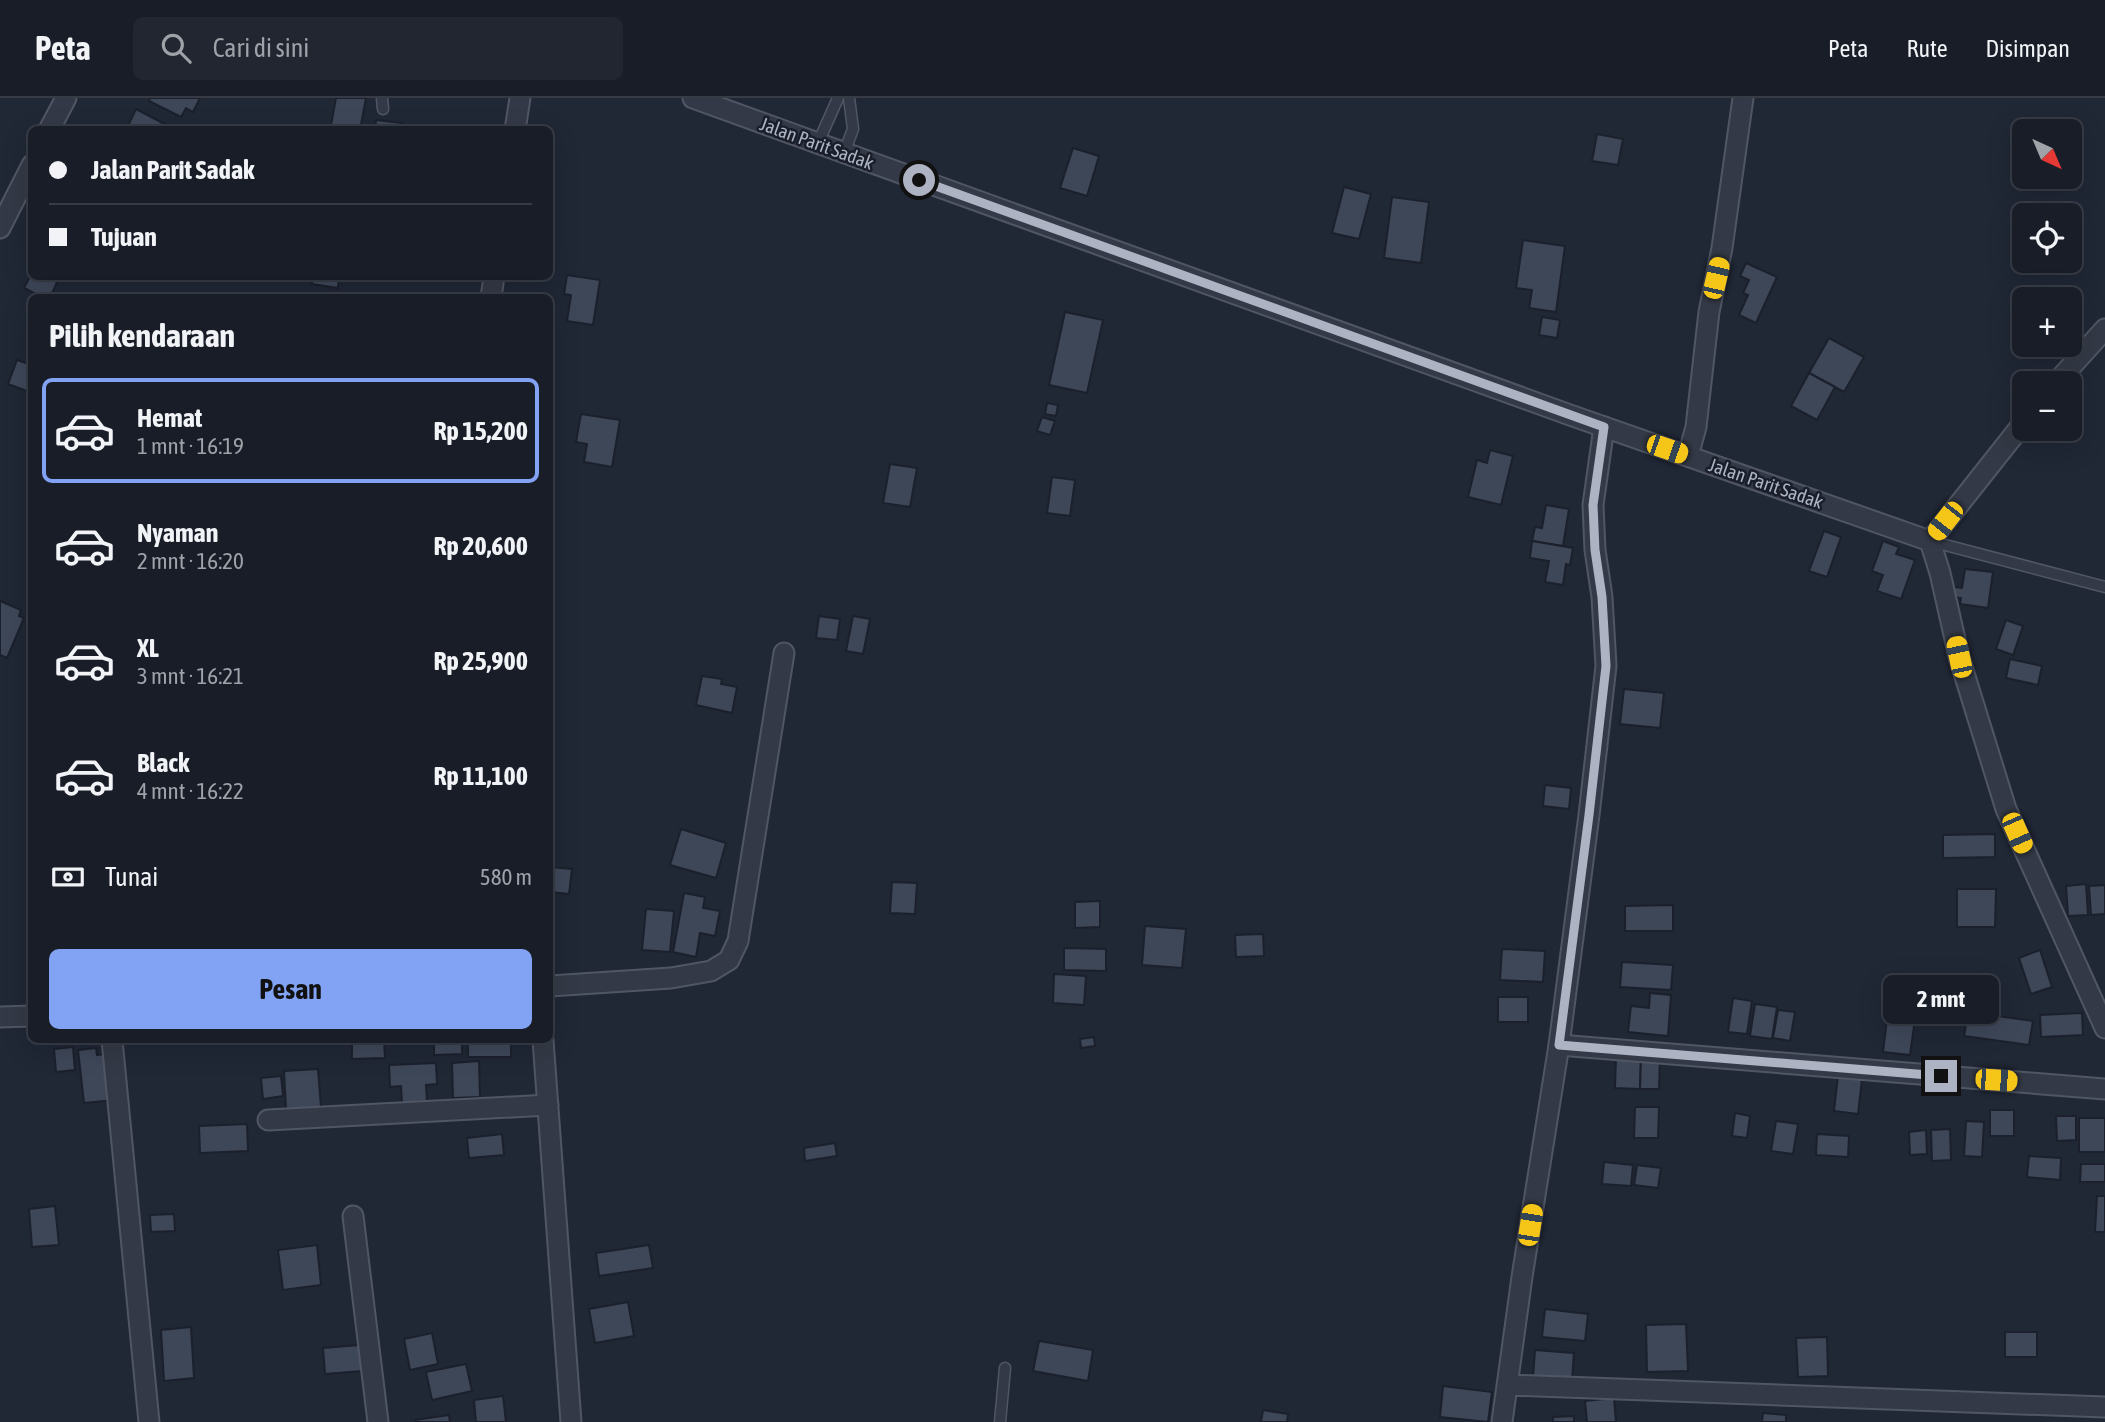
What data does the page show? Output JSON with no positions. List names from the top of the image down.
{
  "streets": {
    "street": ["Jalan Parit Sadak"]
  },
  "north": "bottom right",
  "page": {
    "header": "Peta",
    "search": "Cari di sini",
    "nav": ["Peta", "Rute", "Disimpan"],
    "map_buttons": ["+", "−"],
    "banner": ["Jalan Parit Sadak", "Tujuan"],
    "heading": "Pilih kendaraan",
    "list": [
      {
        "name": "Hemat",
        "note": "1 mnt · 16:19",
        "value": "Rp 15,200"
      },
      {
        "name": "Nyaman",
        "note": "2 mnt · 16:20",
        "value": "Rp 20,600"
      },
      {
        "name": "XL",
        "note": "3 mnt · 16:21",
        "value": "Rp 25,900"
      },
      {
        "name": "Black",
        "note": "4 mnt · 16:22",
        "value": "Rp 11,100"
      }
    ],
    "pay": ["Tunai", "580 m"],
    "buttons": "Pesan",
    "bubble": "2 mnt"
  }
}
